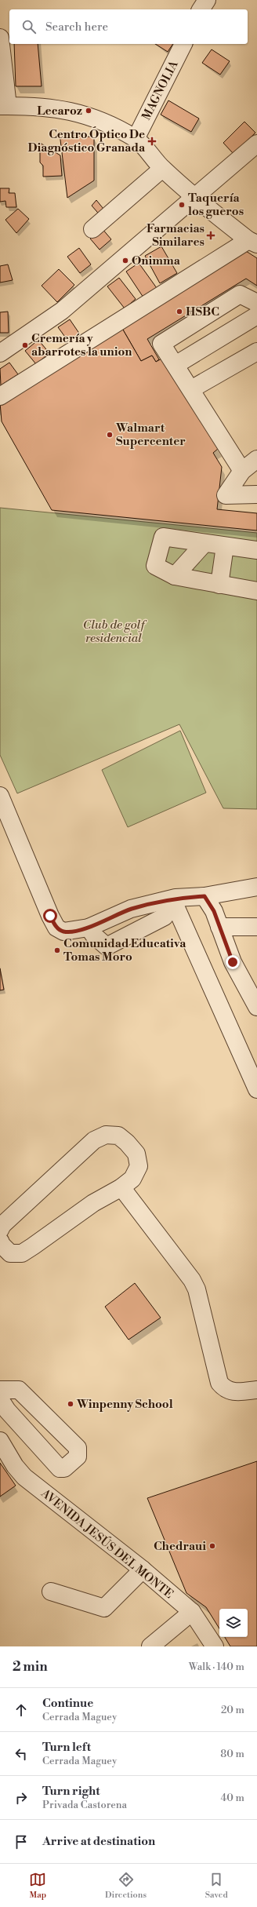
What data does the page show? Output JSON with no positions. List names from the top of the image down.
{
  "streets": {
    "street": ["MAGNOLIA", "AVENIDA JESÚS DEL MONTE"]
  },
  "parks": ["Club de golf residencial"],
  "places": {
    "other": [
      "Lecaroz",
      "Taquería los gueros",
      "Onimma",
      "HSBC",
      "Cremería y abarrotes la union",
      "Walmart Supercenter",
      "Comunidad Educativa Tomas Moro",
      "Winpenny School",
      "Chedraui"
    ],
    "health": ["Centro Óptico De Diagnóstico Granada", "Farmacias Similares"]
  },
  "page": {
    "search": "Search here",
    "heading": ["2 min", "Walk · 140 m"],
    "list": [
      ["Continue", "Cerrada Maguey", "20 m"],
      ["Turn left", "Cerrada Maguey", "80 m"],
      ["Turn right", "Privada Castorena", "40 m"],
      "Arrive at destination"
    ],
    "nav": ["Map", "Directions", "Saved"]
  }
}
